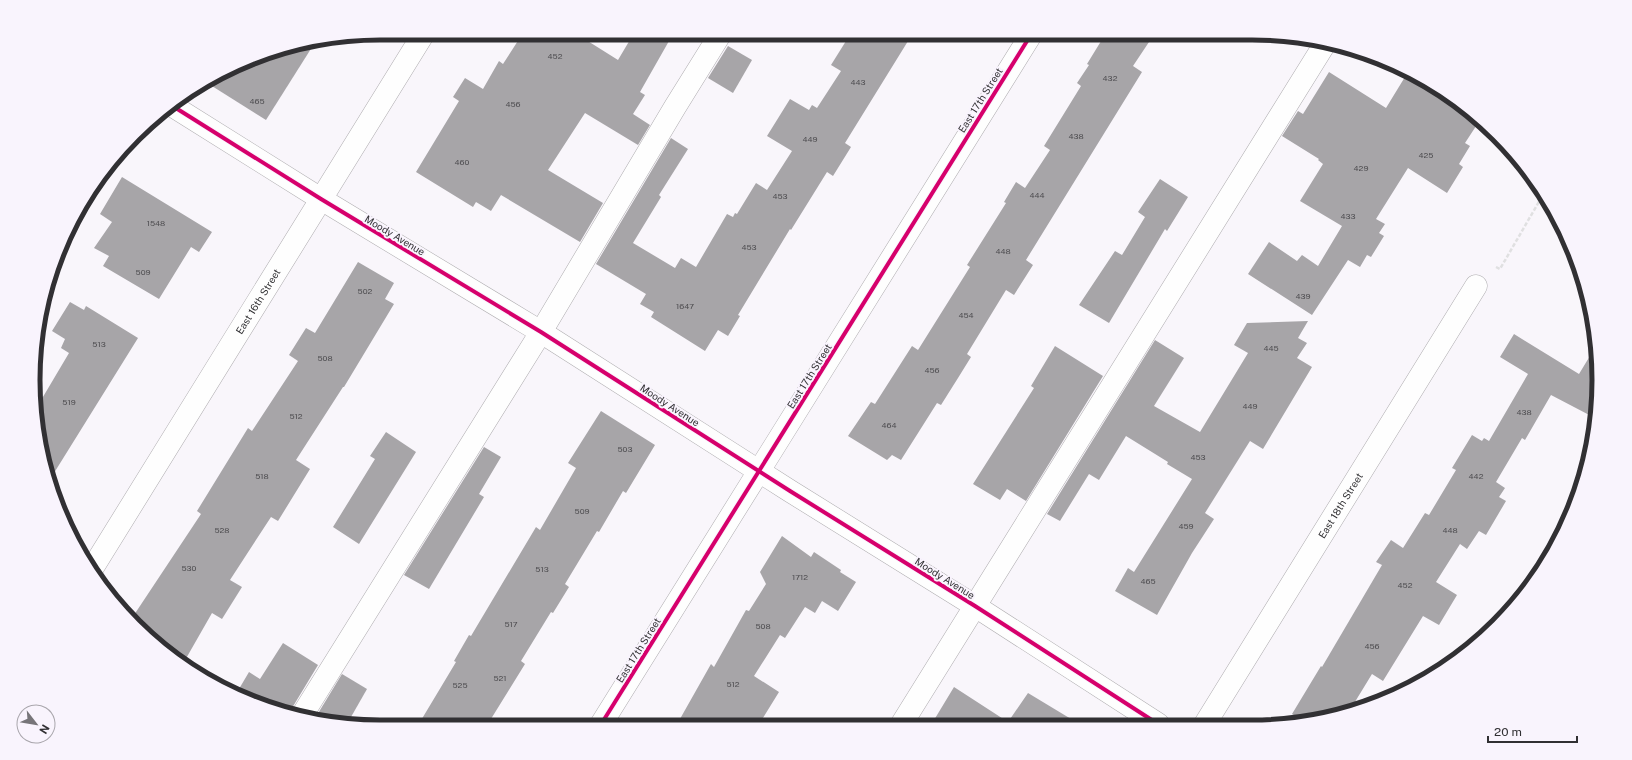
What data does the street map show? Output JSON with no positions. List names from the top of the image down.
{
  "streets": {
    "street": [
      "East 17th Street",
      "Moody Avenue",
      "East 16th Street",
      "East 18th Street"
    ]
  },
  "crossings": [
    ["East 17th Street", "Moody Avenue"],
    ["Moody Avenue", "East 16th Street"]
  ],
  "house_numbers": [
    "452",
    "432",
    "443",
    "465",
    "456",
    "438",
    "449",
    "425",
    "460",
    "429",
    "444",
    "453",
    "433",
    "1548",
    "453",
    "448",
    "509",
    "502",
    "439",
    "1647",
    "454",
    "513",
    "445",
    "508",
    "456",
    "519",
    "449",
    "438",
    "512",
    "464",
    "503",
    "453",
    "518",
    "442",
    "509",
    "459",
    "528",
    "448",
    "530",
    "513",
    "1712",
    "465",
    "452",
    "517",
    "508",
    "456",
    "521",
    "512",
    "525"
  ],
  "scale_bar": "20 m",
  "north": "bottom right"
}
